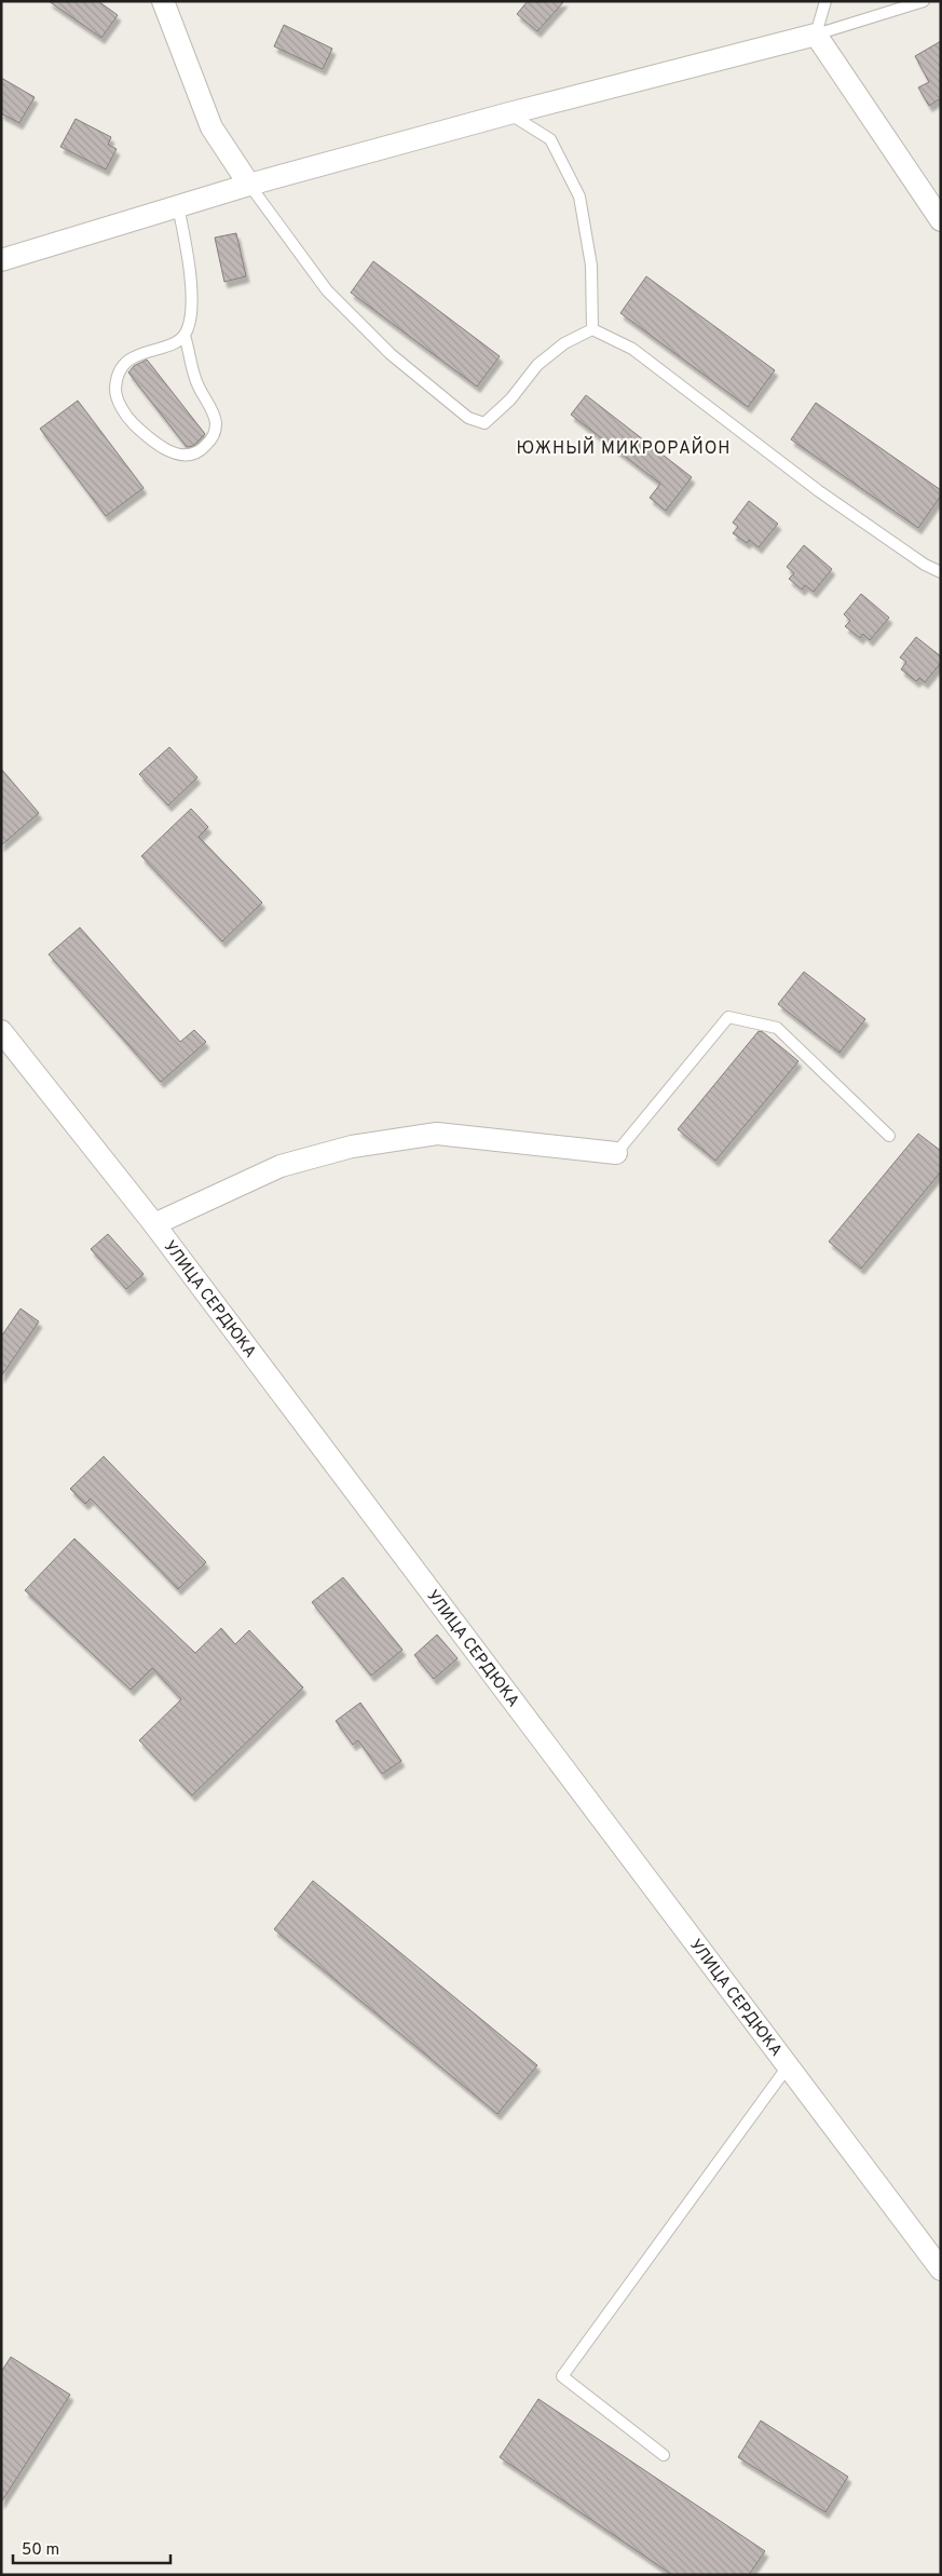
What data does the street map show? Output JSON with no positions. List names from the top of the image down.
{
  "streets": {
    "street": ["УЛИЦА СЕРДЮКА"]
  },
  "districts": ["ЮЖНЫЙ МИКРОРАЙОН"],
  "scale_bar": "50 m"
}
